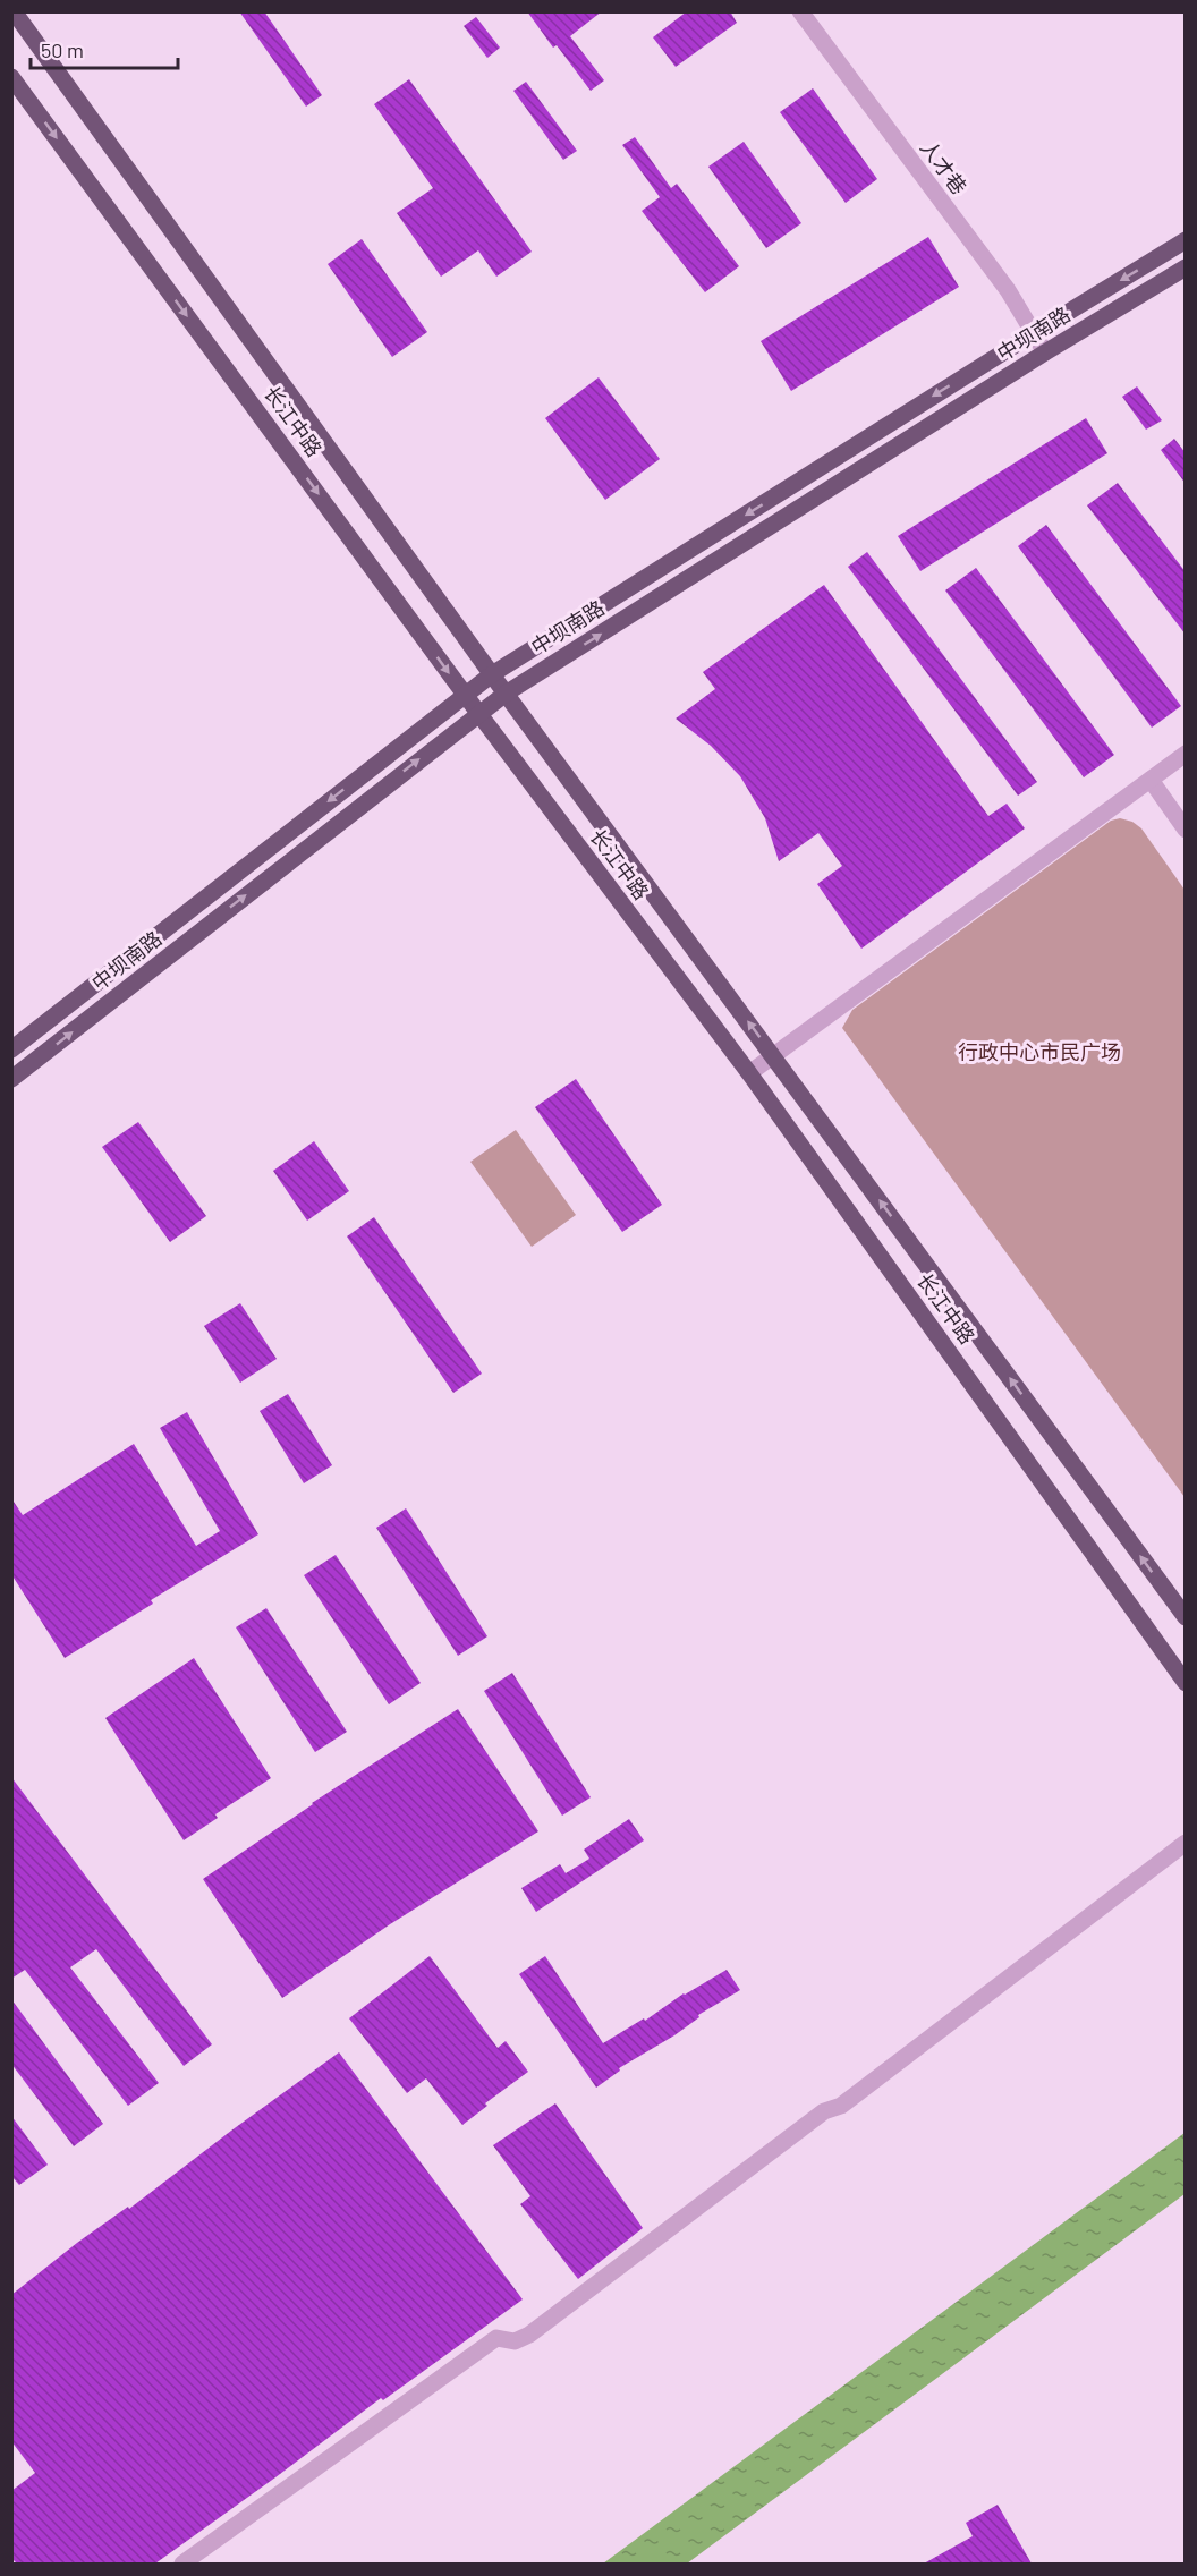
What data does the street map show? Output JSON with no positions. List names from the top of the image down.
{
  "streets": {
    "main road": ["中坝南路", "长江中路"],
    "street": ["人才巷"]
  },
  "crossings": [
    ["人才巷", "中坝南路"],
    ["中坝南路", "长江中路"]
  ],
  "parks": ["行政中心市民广场"],
  "scale_bar": "50 m"
}
